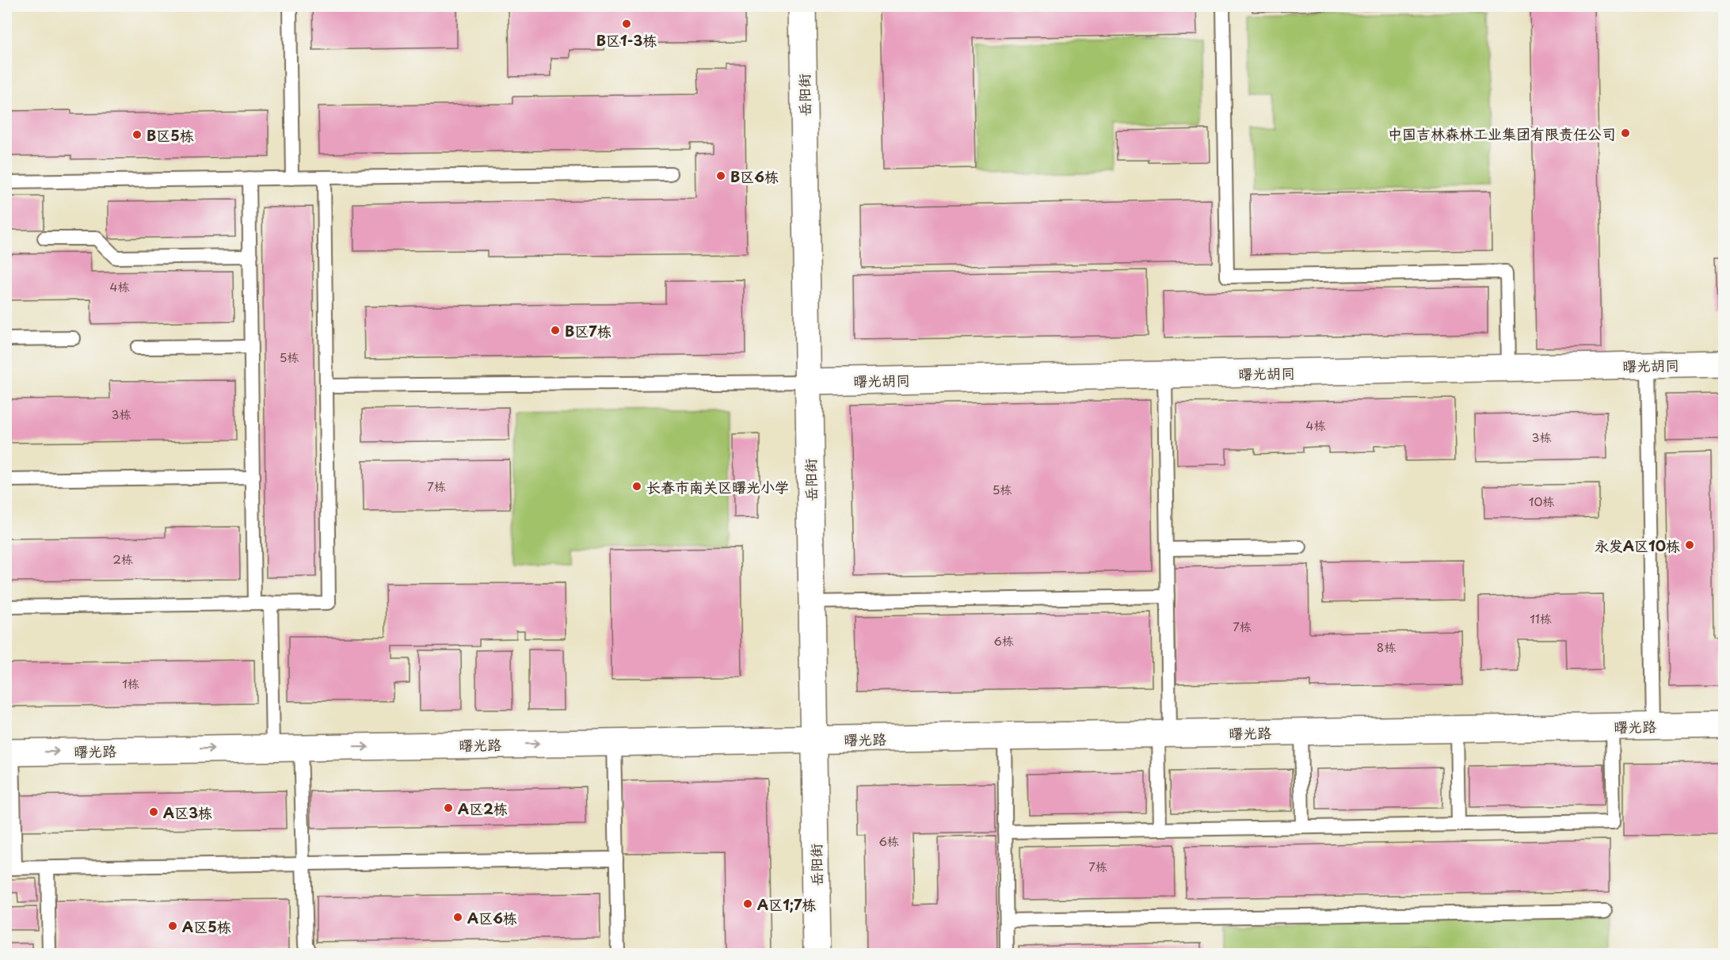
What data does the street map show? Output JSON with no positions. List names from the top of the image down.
{
  "streets": {
    "street": ["岳阳街", "曙光胡同", "曙光路"]
  },
  "crossings": [
    ["岳阳街", "曙光胡同"],
    ["岳阳街", "曙光路"]
  ],
  "places": [
    "B区1-3栋",
    "中国吉林森林工业集团有限责任公司",
    "B区5栋",
    "B区6栋",
    "B区7栋",
    "长春市南关区曙光小学",
    "永发A区10栋",
    "A区2栋",
    "A区3栋",
    "A区1;7栋",
    "A区6栋",
    "A区5栋"
  ],
  "house_numbers": [
    "4栋",
    "5栋",
    "3栋",
    "4栋",
    "3栋",
    "7栋",
    "5栋",
    "10栋",
    "2栋",
    "11栋",
    "7栋",
    "6栋",
    "8栋",
    "1栋",
    "6栋",
    "7栋"
  ]
}
